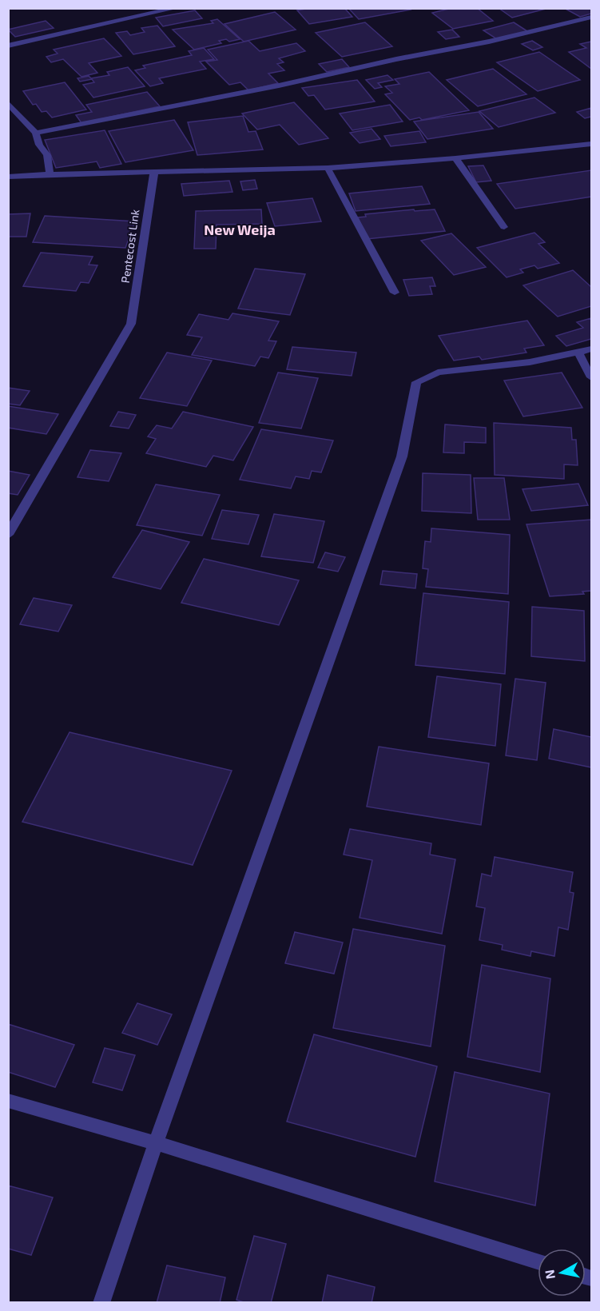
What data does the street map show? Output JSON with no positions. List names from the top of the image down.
{
  "streets": {
    "street": ["Pentecost Link"]
  },
  "districts": ["New Weija"],
  "north": "left"
}
